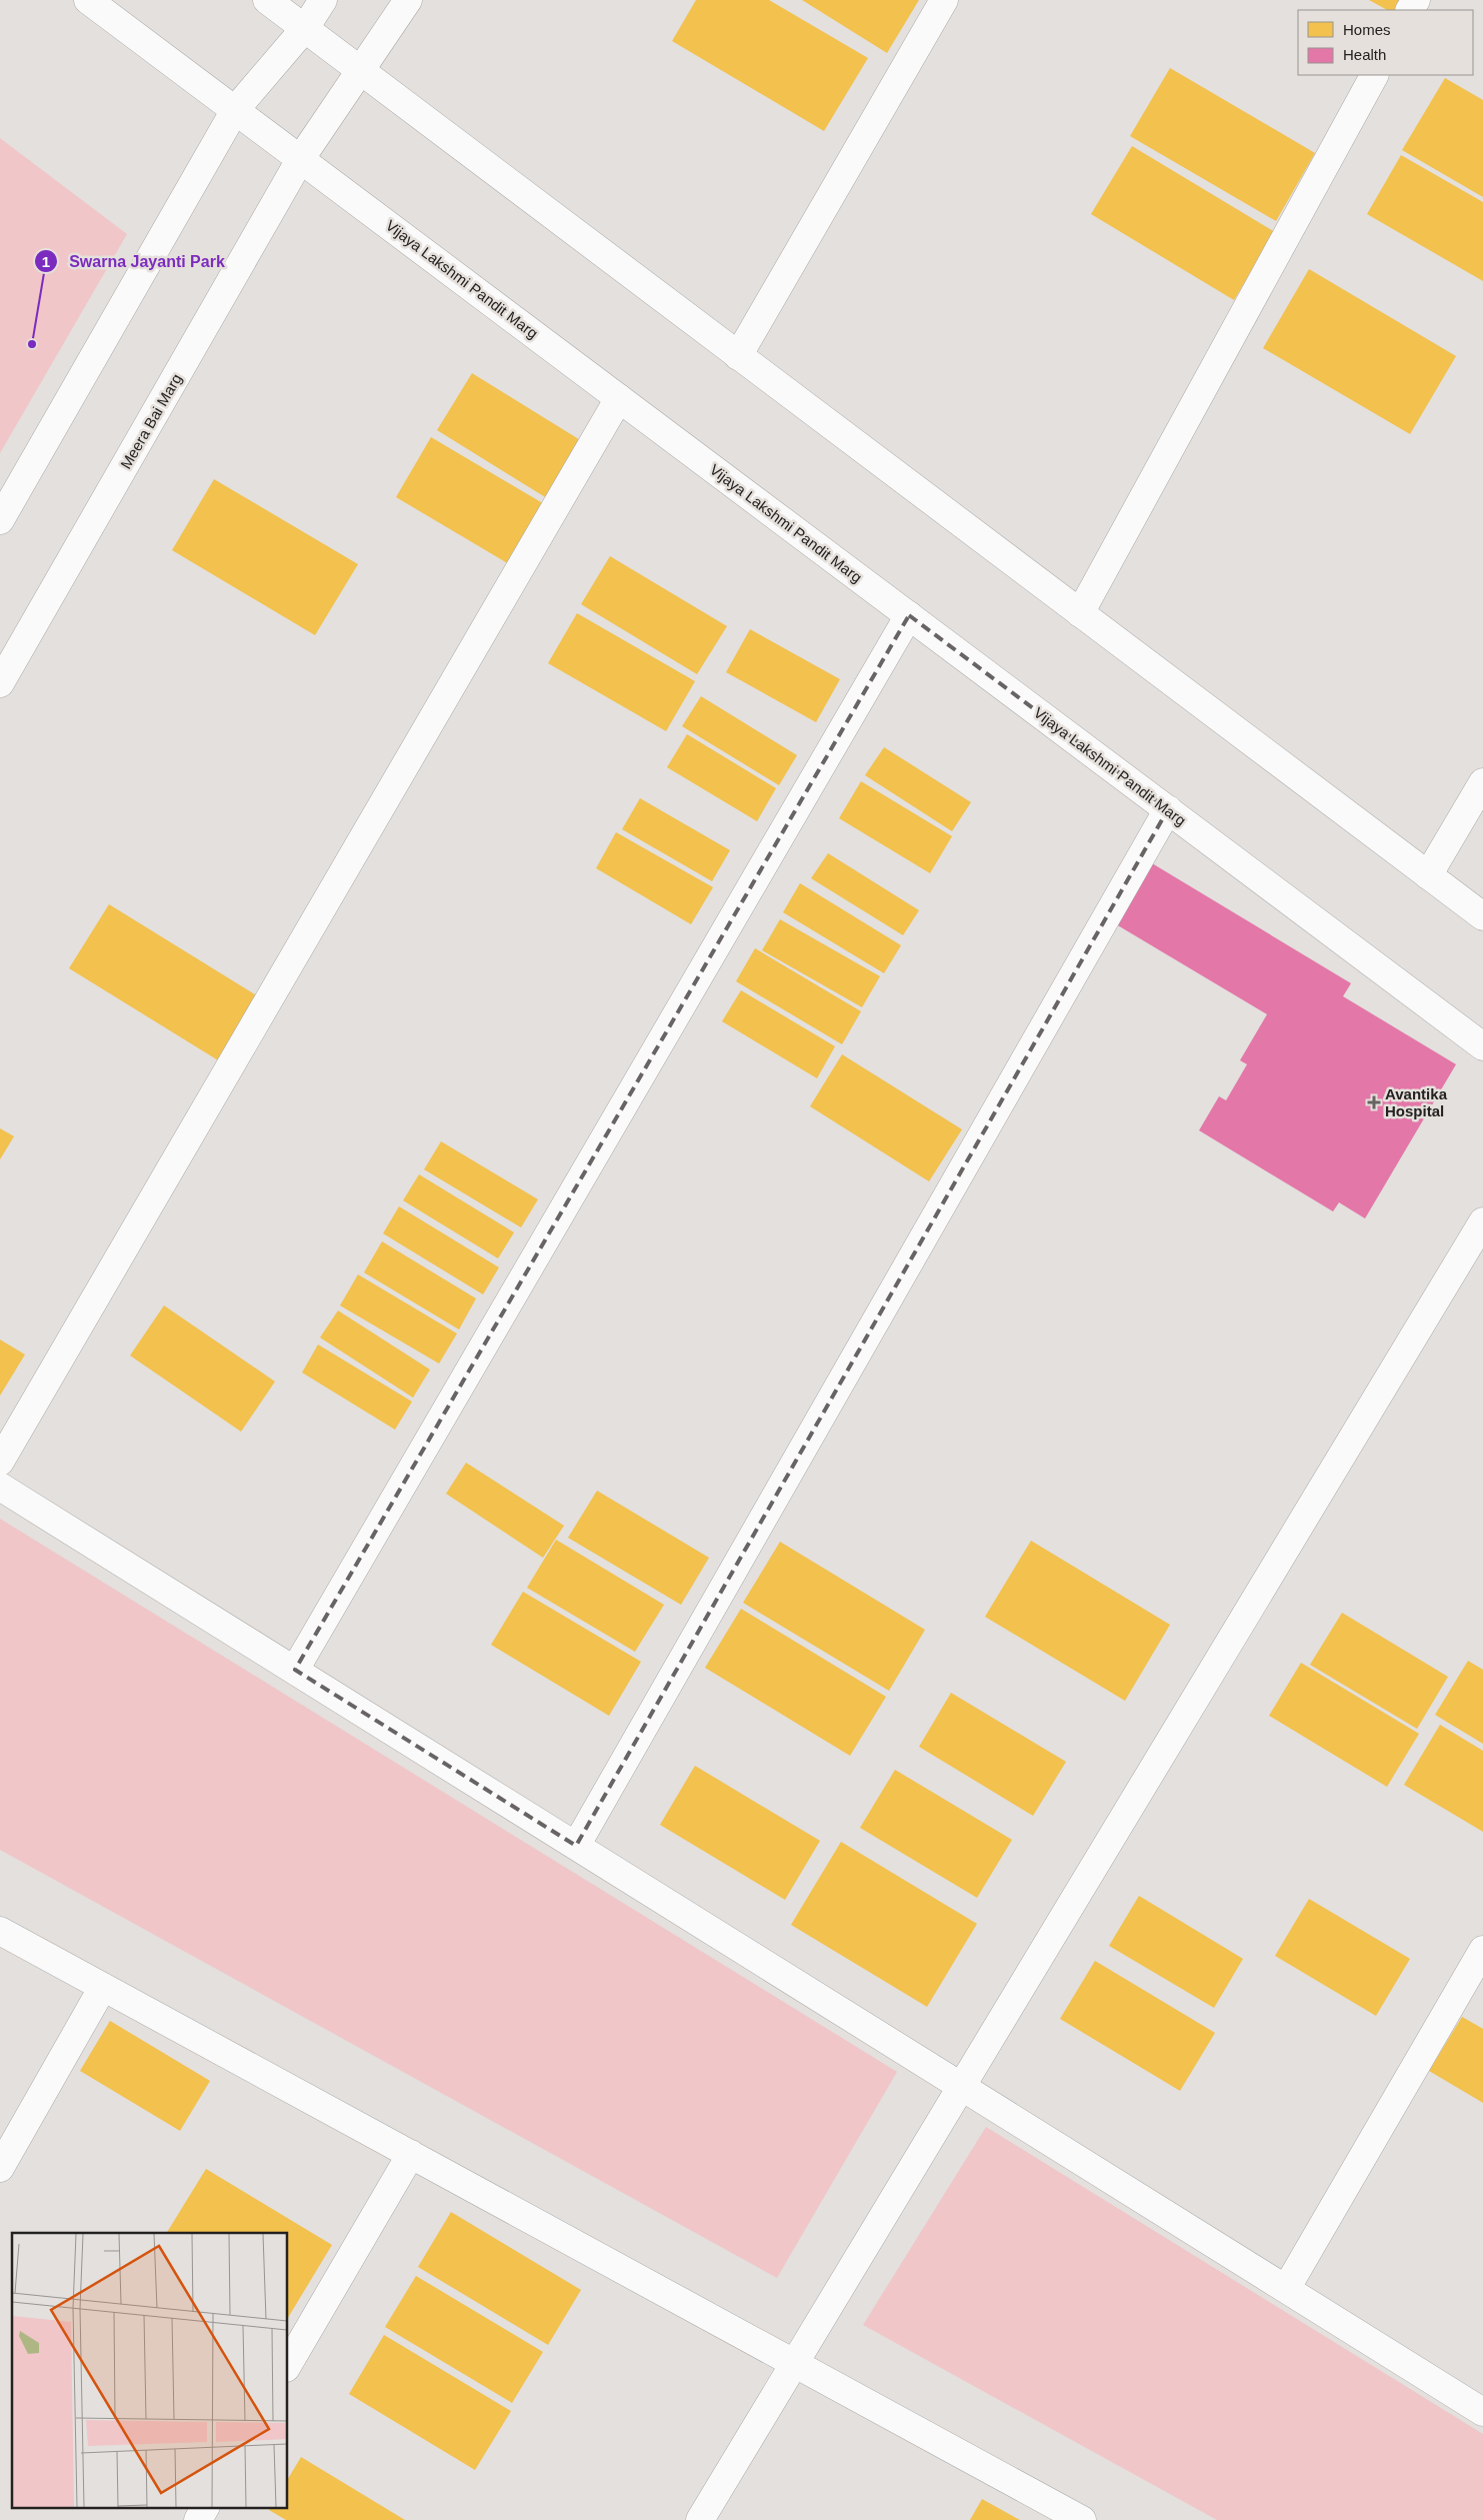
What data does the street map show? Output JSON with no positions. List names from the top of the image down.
{
  "streets": {
    "street": ["Vijaya Lakshmi Pandit Marg", "Meera Bai Marg"]
  },
  "crossings": [
    ["Vijaya Lakshmi Pandit Marg", "Meera Bai Marg"]
  ],
  "places": {
    "other": ["Swarna Jayanti Park"],
    "health": ["Avantika Hospital"]
  },
  "legend": ["Homes", "Health"]
}
